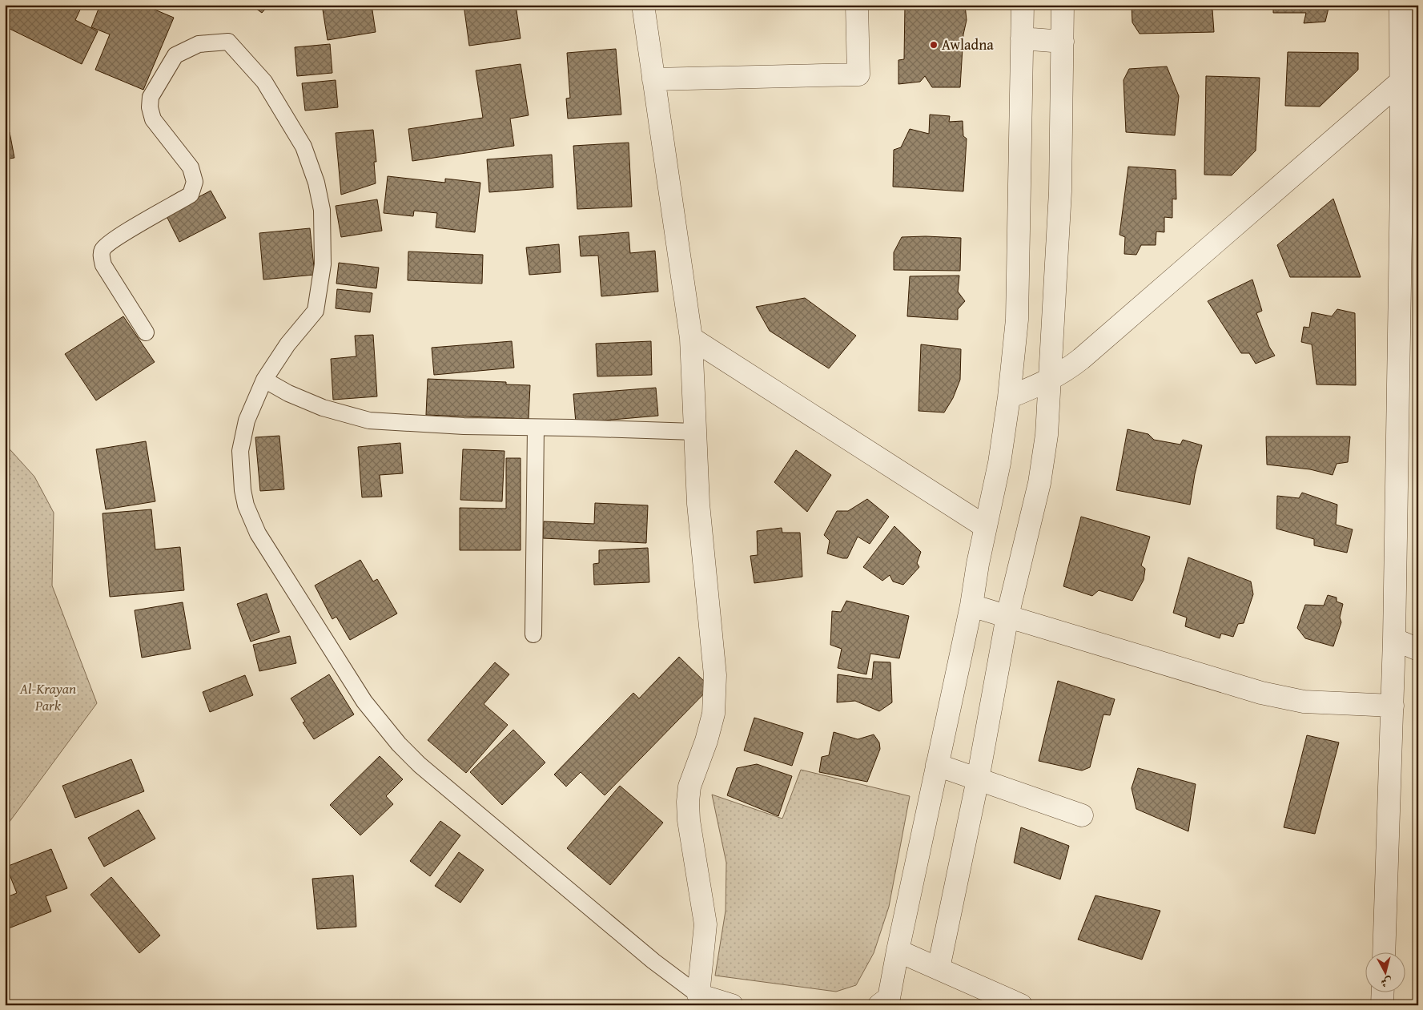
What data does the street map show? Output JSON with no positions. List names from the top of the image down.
{
  "parks": ["Al-Krayan Park"],
  "places": ["Awladna"],
  "north": "bottom"
}
